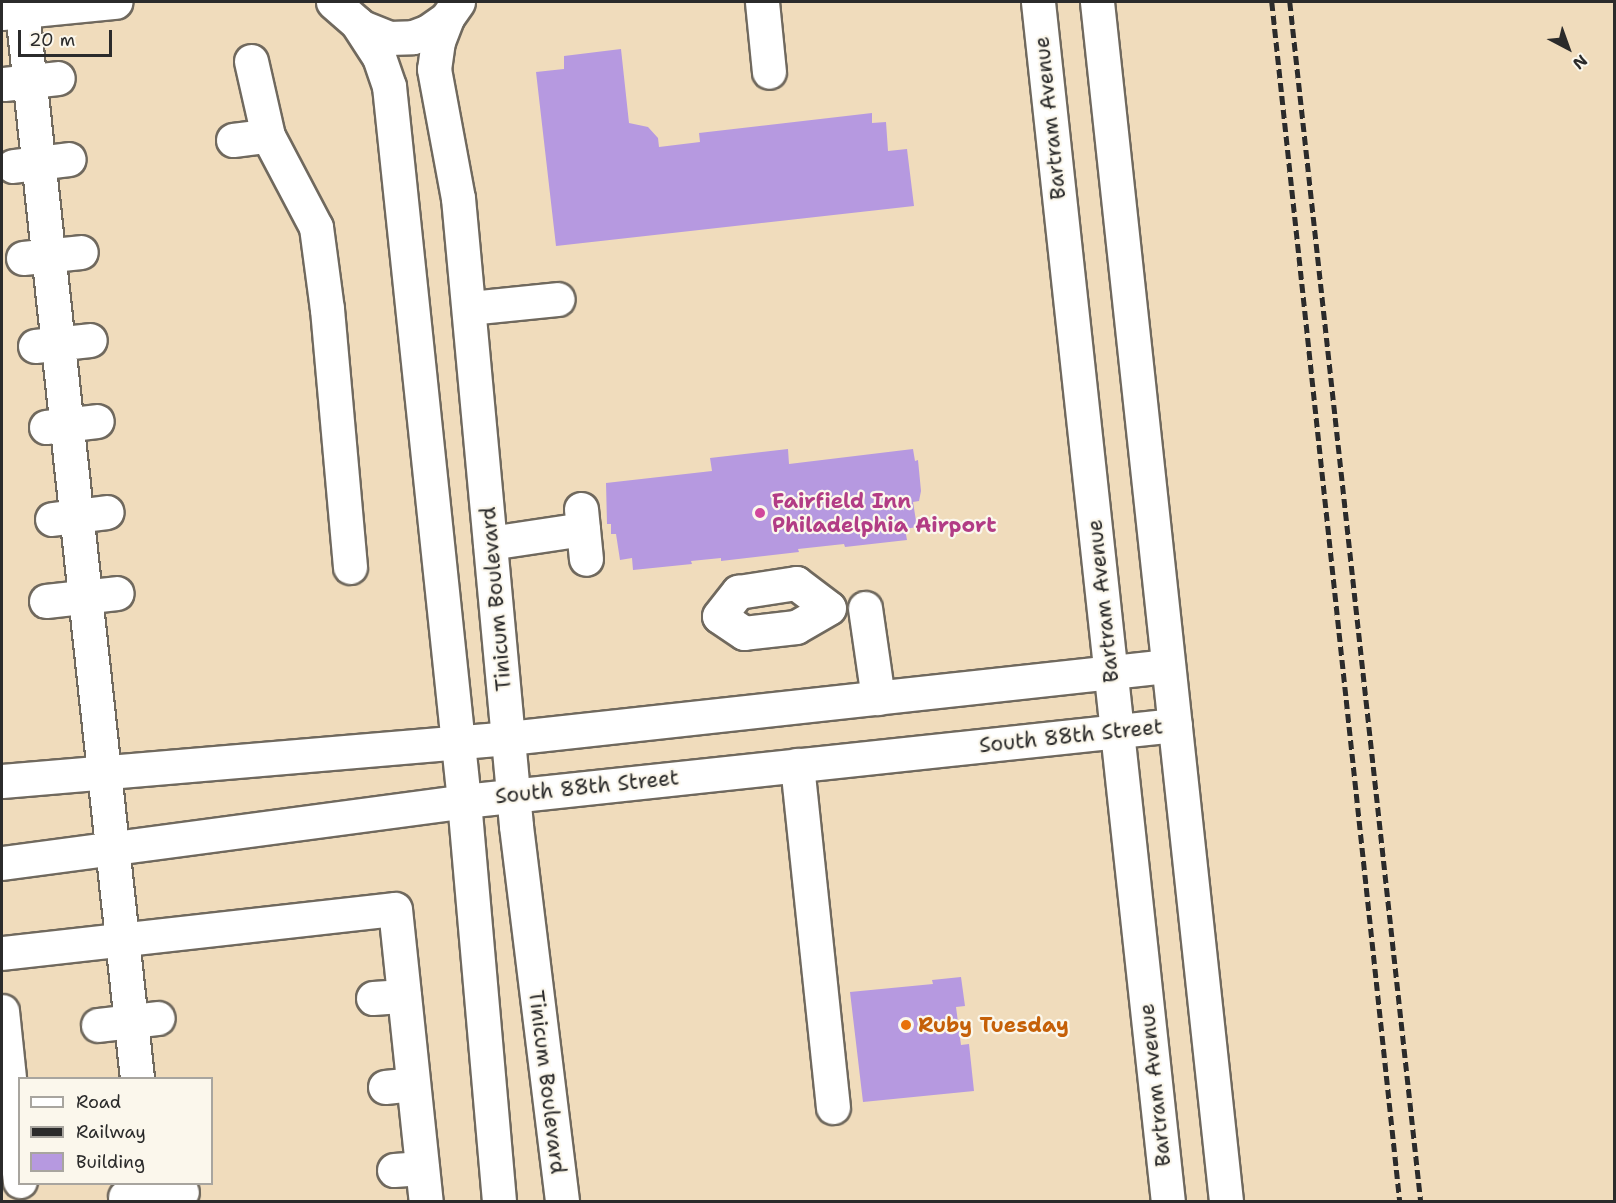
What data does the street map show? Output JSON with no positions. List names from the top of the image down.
{
  "streets": {
    "street": ["Bartram Avenue", "Tinicum Boulevard", "South 88th Street"]
  },
  "crossings": [
    ["Bartram Avenue", "South 88th Street"],
    ["Tinicum Boulevard", "South 88th Street"]
  ],
  "places": ["Fairfield Inn Philadelphia Airport", "Ruby Tuesday"],
  "legend": ["Road", "Railway", "Building"],
  "scale_bar": "20 m",
  "north": "bottom right"
}
